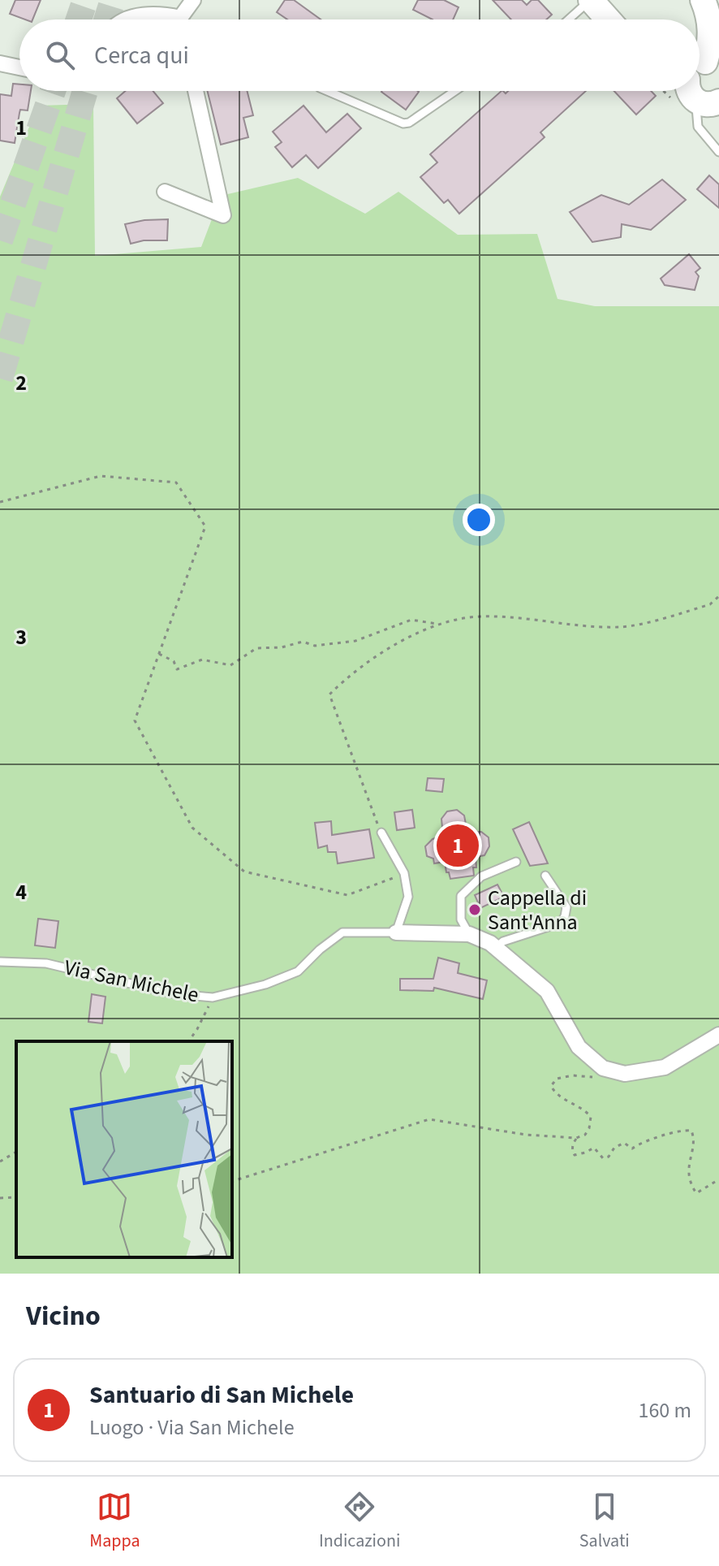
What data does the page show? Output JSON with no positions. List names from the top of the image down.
{
  "streets": {
    "street": ["Via San Michele"]
  },
  "places": ["Cappella di Sant'Anna"],
  "page": {
    "search": "Cerca qui",
    "pins": "1",
    "heading": "Vicino",
    "list": [
      {
        "mark": "1",
        "name": "Santuario di San Michele",
        "note": "Luogo · Via San Michele",
        "value": "160 m"
      }
    ],
    "nav": ["Mappa", "Indicazioni", "Salvati"]
  },
  "grid": {
    "rows": [
      "1",
      "2",
      "3",
      "4"
    ]
  }
}
